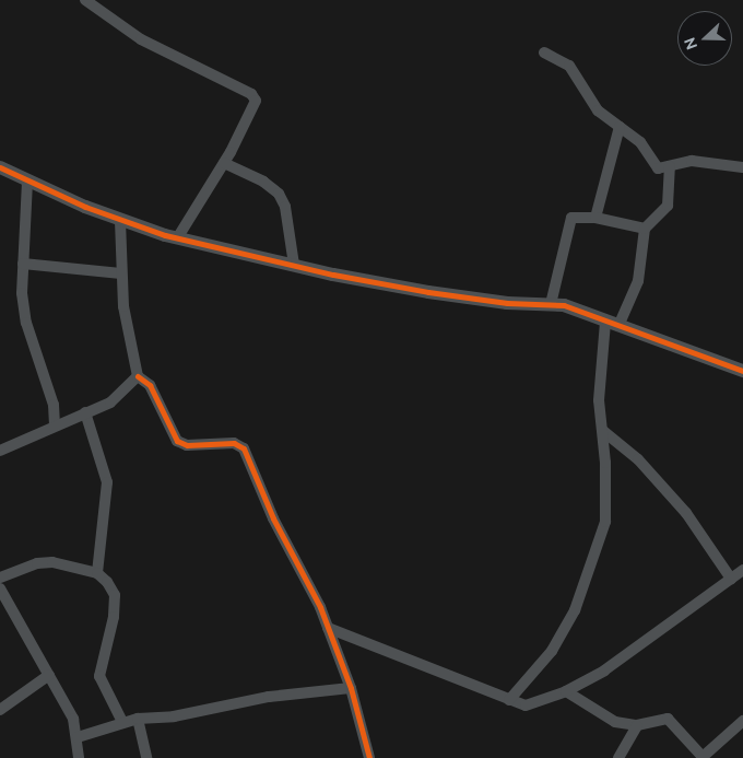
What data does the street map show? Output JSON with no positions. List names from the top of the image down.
{
  "north": "left"
}
